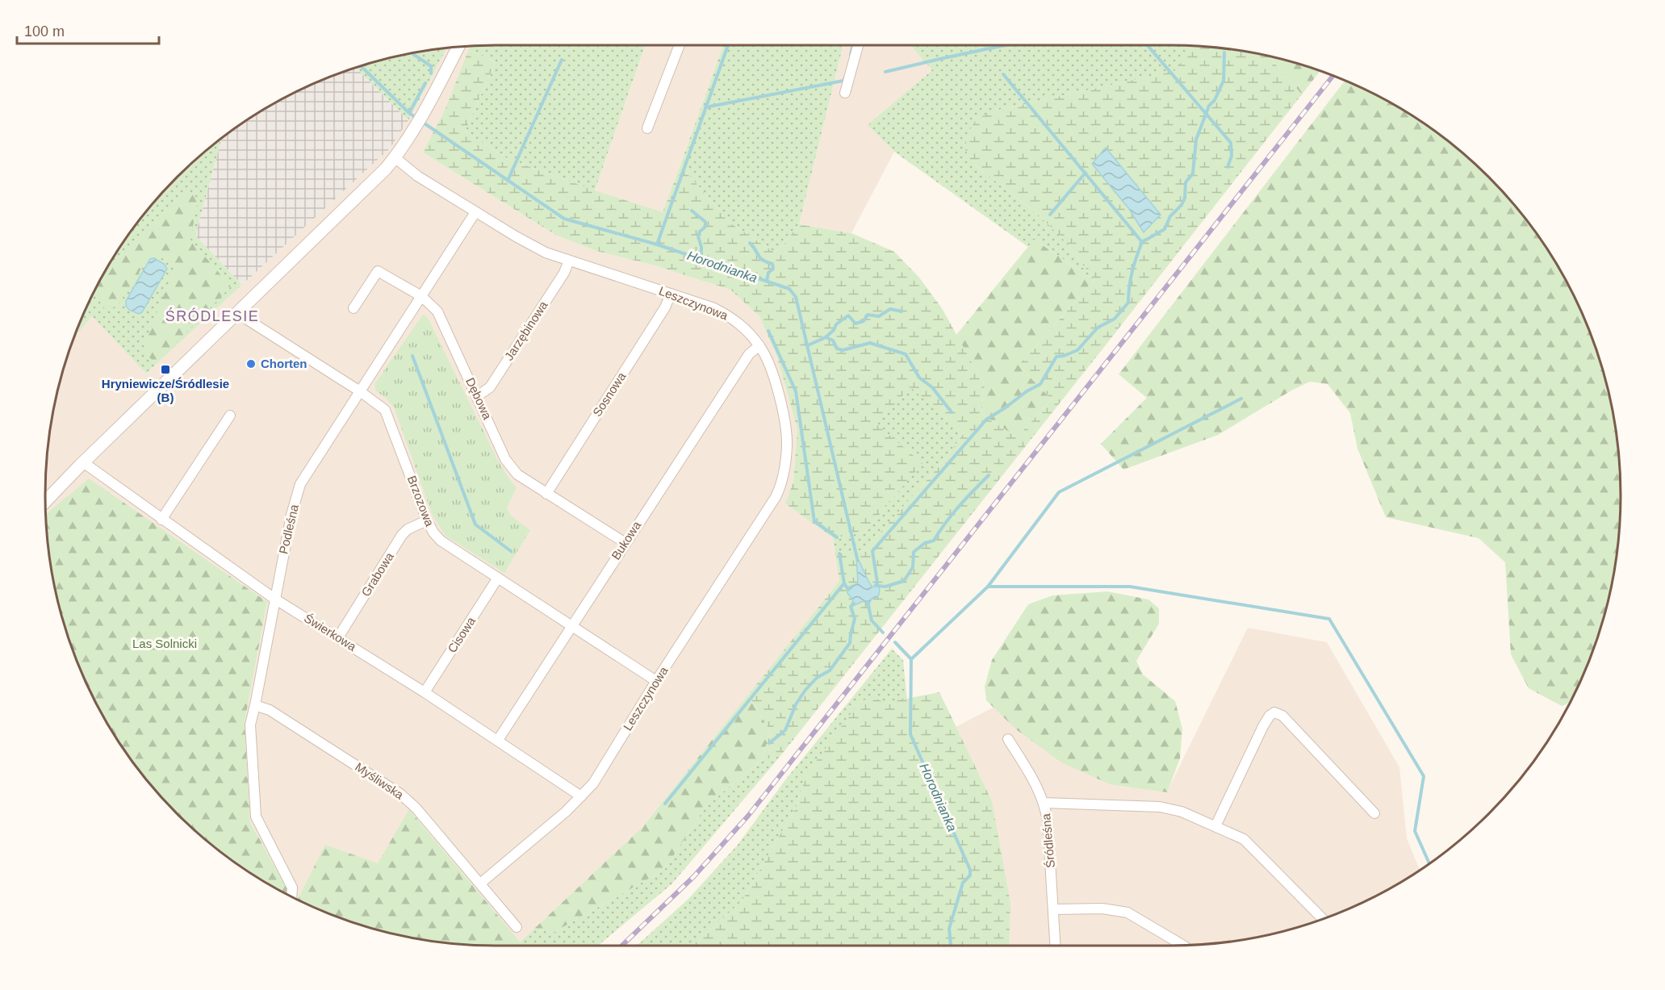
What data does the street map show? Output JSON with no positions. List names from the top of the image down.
{
  "streets": {
    "street": [
      "Leszczynowa",
      "Jarzębinowa",
      "Sosnowa",
      "Dębowa",
      "Brzozowa",
      "Podleśna",
      "Bukowa",
      "Grabowa",
      "Świerkowa",
      "Cisowa",
      "Myśliwska",
      "Śródleśna"
    ]
  },
  "crossings": [
    ["Leszczynowa", "Jarzębinowa"],
    ["Leszczynowa", "Sosnowa"],
    ["Leszczynowa", "Brzozowa"],
    ["Leszczynowa", "Podleśna"],
    ["Leszczynowa", "Bukowa"],
    ["Leszczynowa", "Świerkowa"],
    ["Jarzębinowa", "Dębowa"],
    ["Sosnowa", "Dębowa"],
    ["Dębowa", "Podleśna"],
    ["Dębowa", "Bukowa"],
    ["Brzozowa", "Podleśna"],
    ["Brzozowa", "Bukowa"],
    ["Brzozowa", "Grabowa"],
    ["Brzozowa", "Cisowa"],
    ["Podleśna", "Świerkowa"],
    ["Podleśna", "Myśliwska"],
    ["Bukowa", "Świerkowa"],
    ["Grabowa", "Świerkowa"],
    ["Świerkowa", "Cisowa"]
  ],
  "districts": ["ŚRÓDLESIE"],
  "water": ["Horodnianka"],
  "parks": ["Las Solnicki"],
  "places": {
    "other": ["Chorten"],
    "transit": ["Hryniewicze/Śródlesie (B)"]
  },
  "scale_bar": "100 m"
}
